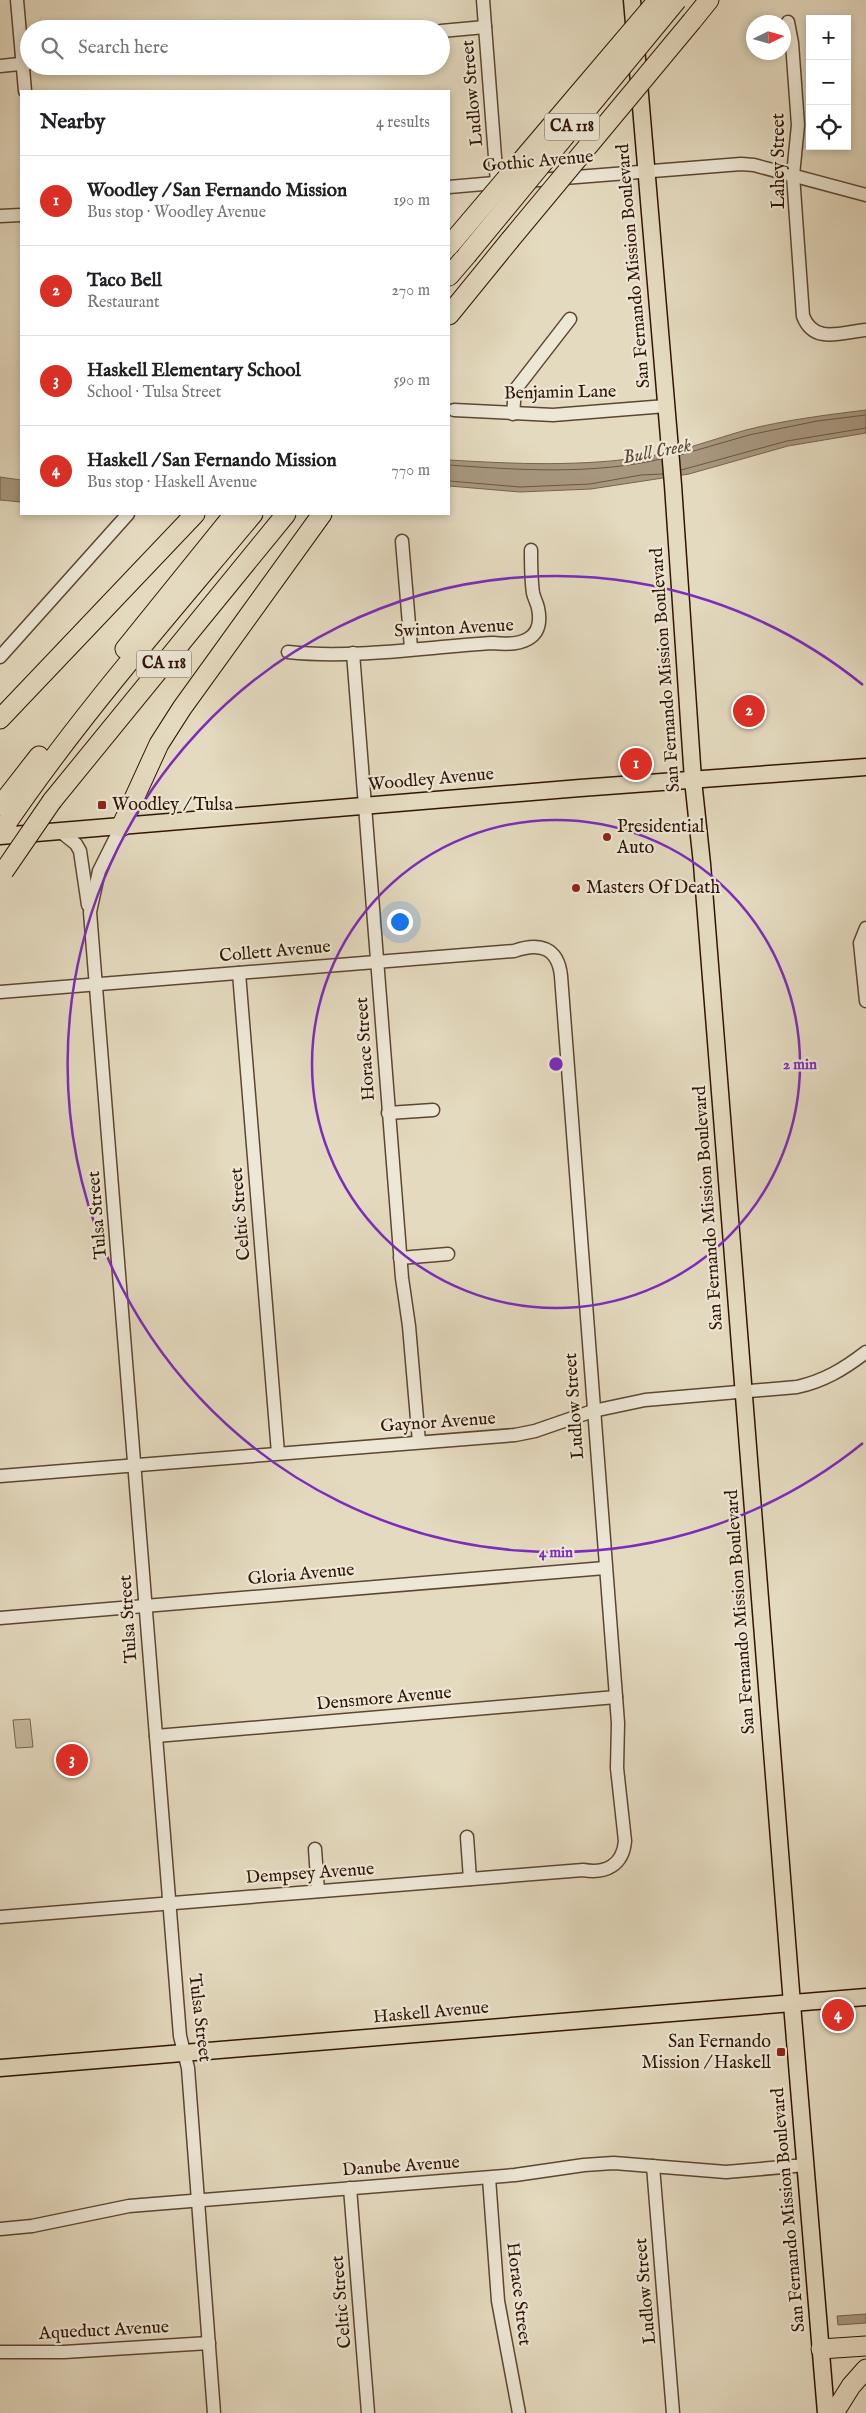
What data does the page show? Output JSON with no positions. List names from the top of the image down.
{
  "streets": {
    "highway": ["CA 118"],
    "main road": ["San Fernando Mission Boulevard", "Woodley Avenue", "Haskell Avenue"],
    "street": [
      "Ludlow Street",
      "Lahey Street",
      "Gothic Avenue",
      "Benjamin Lane",
      "Swinton Avenue",
      "Collett Avenue",
      "Horace Street",
      "Celtic Street",
      "Tulsa Street",
      "Gaynor Avenue",
      "Gloria Avenue",
      "Densmore Avenue",
      "Dempsey Avenue",
      "Danube Avenue",
      "Aqueduct Avenue"
    ]
  },
  "crossings": [
    ["Ludlow Street", "Gothic Avenue"],
    ["Ludlow Street", "Collett Avenue"],
    ["Ludlow Street", "Gaynor Avenue"],
    ["Ludlow Street", "Gloria Avenue"],
    ["Ludlow Street", "Densmore Avenue"],
    ["Ludlow Street", "Dempsey Avenue"],
    ["Ludlow Street", "Danube Avenue"],
    ["CA 118", "Woodley Avenue"],
    ["Lahey Street", "Gothic Avenue"],
    ["Gothic Avenue", "San Fernando Mission Boulevard"],
    ["San Fernando Mission Boulevard", "Benjamin Lane"],
    ["San Fernando Mission Boulevard", "Woodley Avenue"],
    ["San Fernando Mission Boulevard", "Gaynor Avenue"],
    ["San Fernando Mission Boulevard", "Haskell Avenue"],
    ["San Fernando Mission Boulevard", "Danube Avenue"],
    ["Swinton Avenue", "Horace Street"],
    ["Woodley Avenue", "Horace Street"],
    ["Woodley Avenue", "Tulsa Street"],
    ["Collett Avenue", "Horace Street"],
    ["Collett Avenue", "Celtic Street"],
    ["Collett Avenue", "Tulsa Street"],
    ["Horace Street", "Gaynor Avenue"],
    ["Horace Street", "Danube Avenue"],
    ["Celtic Street", "Gaynor Avenue"],
    ["Celtic Street", "Danube Avenue"],
    ["Tulsa Street", "Gaynor Avenue"],
    ["Tulsa Street", "Gloria Avenue"],
    ["Tulsa Street", "Densmore Avenue"],
    ["Tulsa Street", "Dempsey Avenue"],
    ["Tulsa Street", "Haskell Avenue"],
    ["Tulsa Street", "Danube Avenue"],
    ["Tulsa Street", "Aqueduct Avenue"]
  ],
  "water": ["Bull Creek"],
  "places": {
    "transit": ["Woodley / Tulsa", "San Fernando Mission / Haskell"],
    "other": ["Presidential Auto", "Masters Of Death"]
  },
  "north": "right",
  "page": {
    "map_buttons": ["+", "−"],
    "search": "Search here",
    "heading": ["Nearby", "4 results"],
    "list": [
      {
        "mark": "1",
        "name": "Woodley / San Fernando Mission",
        "note": "Bus stop · Woodley Avenue",
        "value": "190 m"
      },
      {
        "mark": "2",
        "name": "Taco Bell",
        "note": "Restaurant",
        "value": "270 m"
      },
      {
        "mark": "3",
        "name": "Haskell Elementary School",
        "note": "School · Tulsa Street",
        "value": "590 m"
      },
      {
        "mark": "4",
        "name": "Haskell / San Fernando Mission",
        "note": "Bus stop · Haskell Avenue",
        "value": "770 m"
      }
    ],
    "pins": [
      "2",
      "1",
      "3",
      "4"
    ]
  },
  "rings": ["2 min", "4 min"]
}
